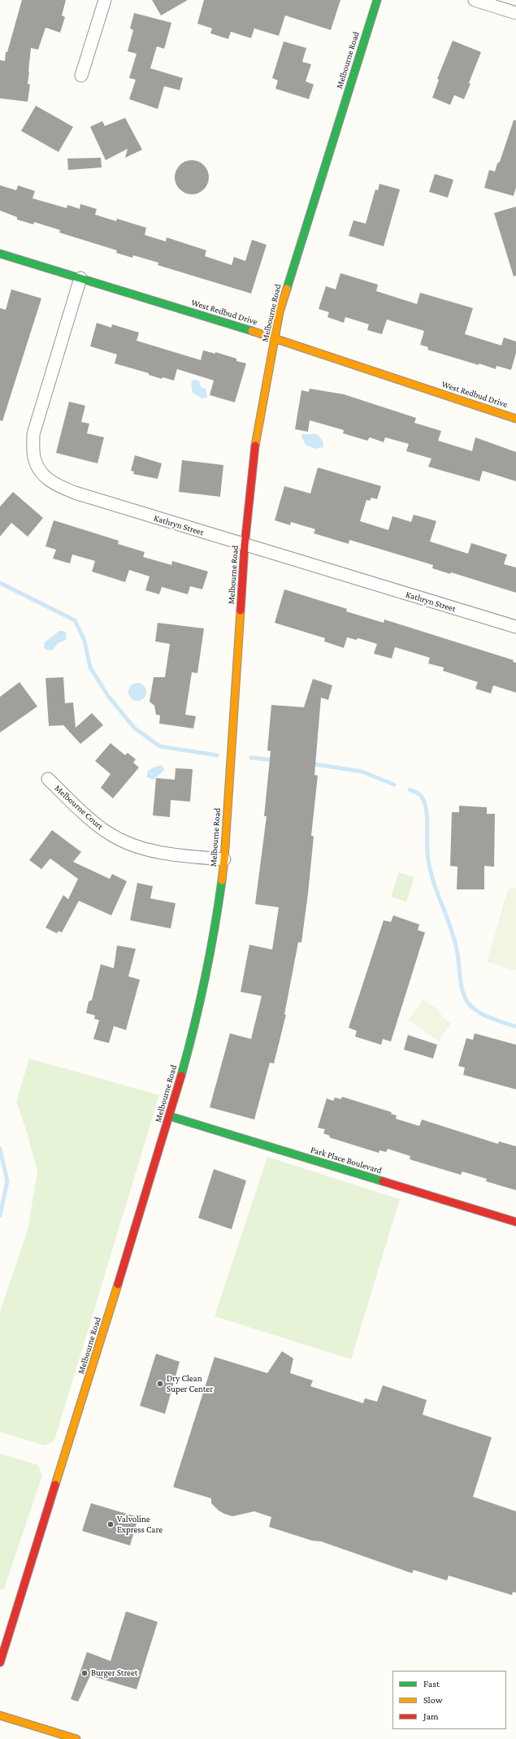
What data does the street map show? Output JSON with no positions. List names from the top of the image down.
{
  "streets": {
    "street": [
      "Melbourne Road",
      "West Redbud Drive",
      "Kathryn Street",
      "Melbourne Court",
      "Park Place Boulevard"
    ]
  },
  "crossings": [
    ["Melbourne Road", "West Redbud Drive"],
    ["Melbourne Road", "Kathryn Street"],
    ["Melbourne Road", "Melbourne Court"],
    ["Melbourne Road", "Park Place Boulevard"],
    ["West Redbud Drive", "Kathryn Street"]
  ],
  "places": ["Dry Clean Super Center", "Valvoline Express Care", "Burger Street"],
  "legend": ["Fast", "Slow", "Jam"]
}
